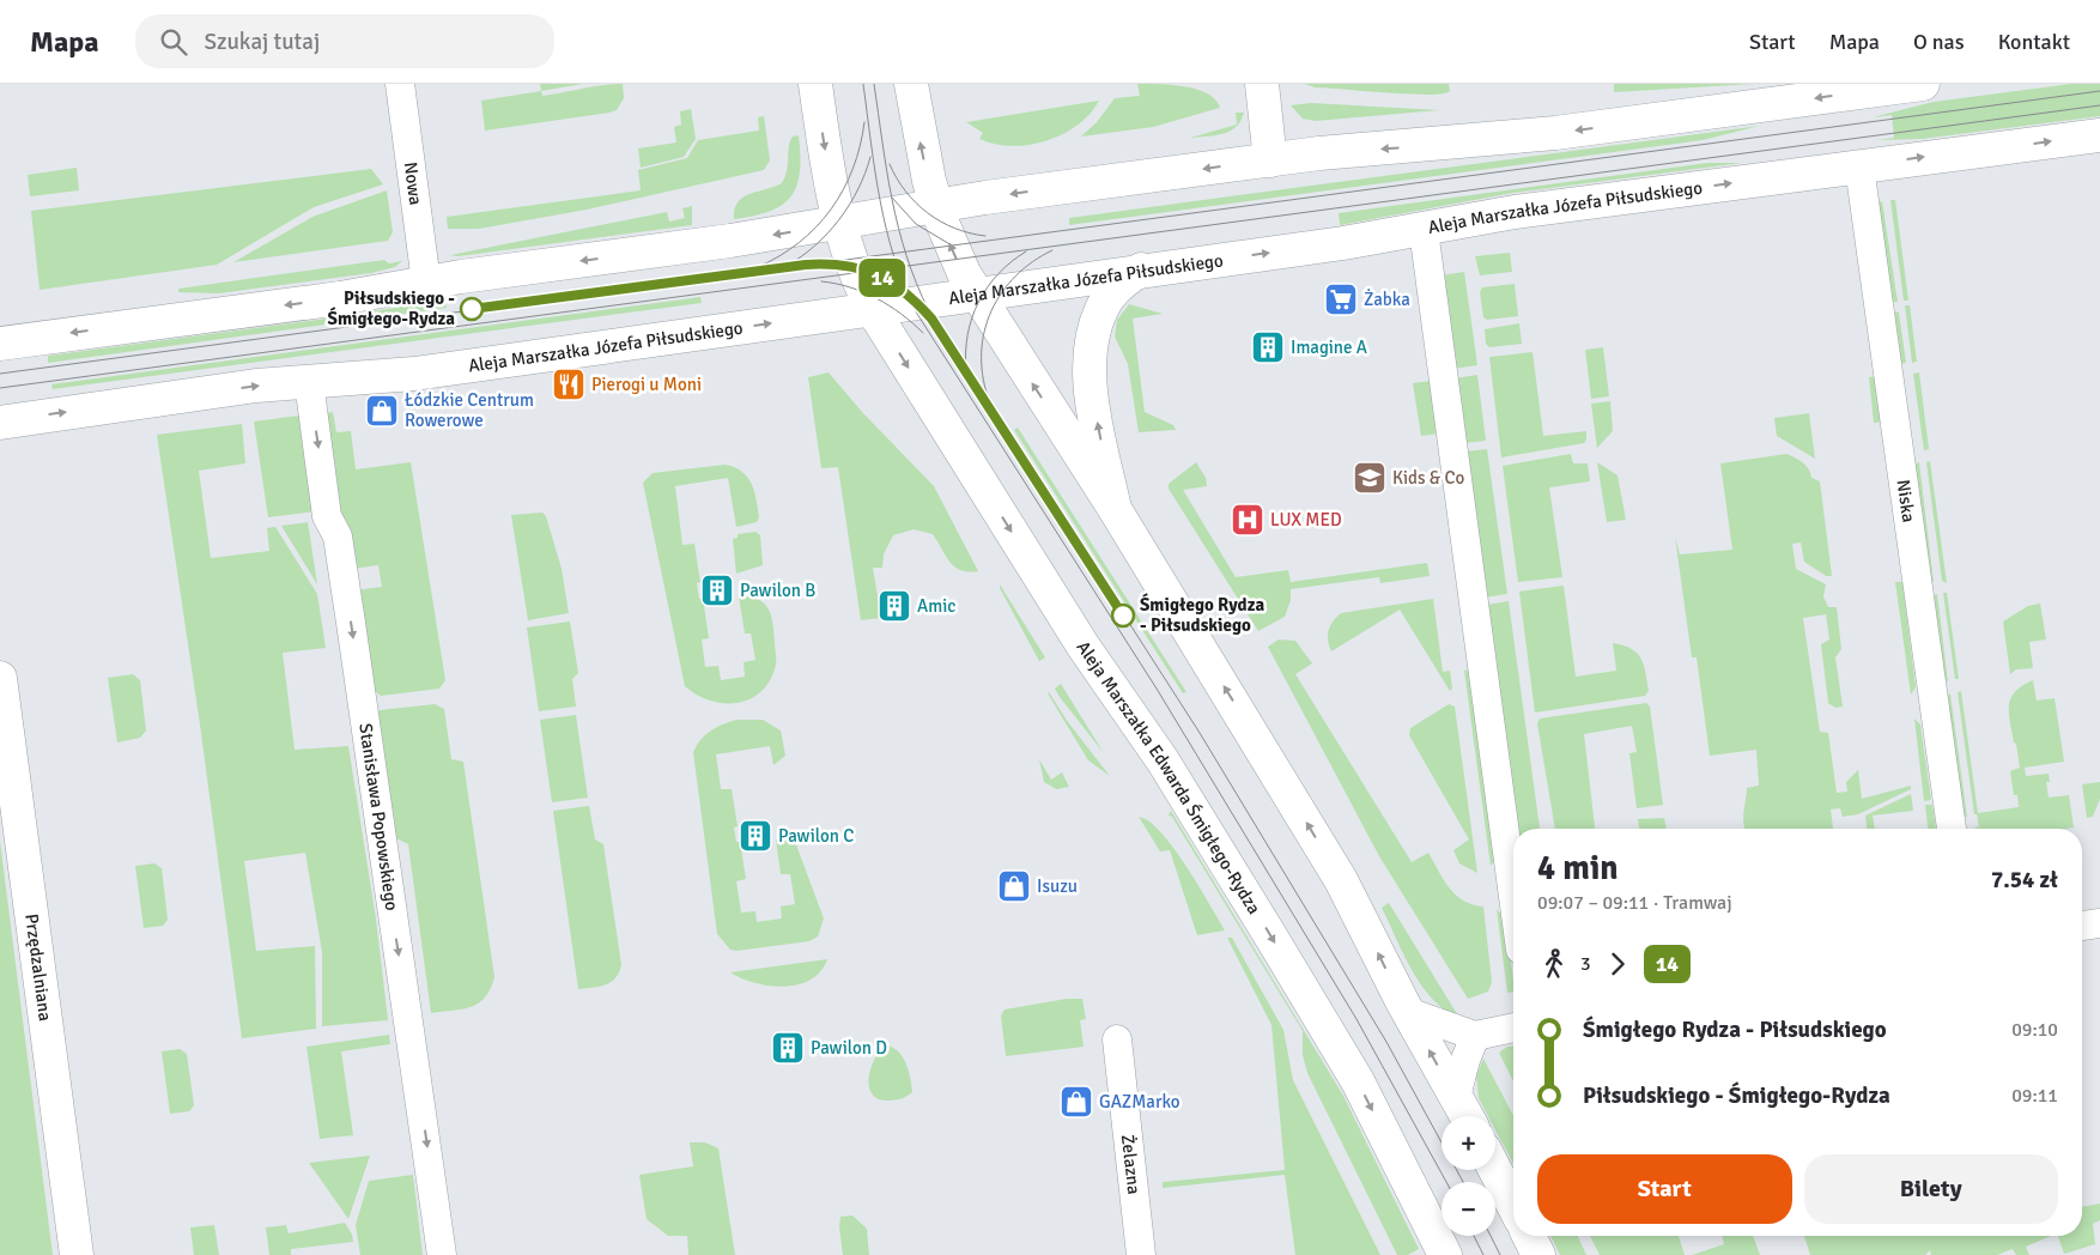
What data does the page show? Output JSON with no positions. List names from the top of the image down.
{
  "streets": {
    "main road": ["Aleja Marszałka Józefa Piłsudskiego", "Aleja Marszałka Edwarda Śmigłego-Rydza", "Przędzalniana"],
    "street": [
      "Nowa",
      "Niska",
      "Stanisława Popowskiego",
      "Żelazna"
    ]
  },
  "crossings": [
    ["Aleja Marszałka Józefa Piłsudskiego", "Niska"],
    ["Aleja Marszałka Józefa Piłsudskiego", "Aleja Marszałka Edwarda Śmigłego-Rydza"],
    ["Aleja Marszałka Józefa Piłsudskiego", "Stanisława Popowskiego"]
  ],
  "one_way": ["Stanisława Popowskiego"],
  "places": {
    "supermarket": ["Żabka"],
    "other": ["Piłsudskiego - Śmigłego-Rydza", "Śmigłego Rydza - Piłsudskiego"],
    "building": [
      "Imagine A",
      "Pawilon B",
      "Amic",
      "Pawilon C",
      "Pawilon D"
    ],
    "restaurant": ["Pierogi u Moni"],
    "shop": ["Łódzkie Centrum Rowerowe", "Isuzu", "GAZMarko"],
    "school or university": ["Kids & Co"],
    "hospital": ["LUX MED"]
  },
  "lines": ["tram line 14"],
  "page": {
    "header": "Mapa",
    "search": "Szukaj tutaj",
    "nav": [
      "Start",
      "Mapa",
      "O nas",
      "Kontakt"
    ],
    "on_map": "14",
    "heading": ["4 min", "09:07 – 09:11 · Tramwaj", "7.54 zł"],
    "legs": ["3", "14"],
    "list": [
      {
        "name": "Śmigłego Rydza - Piłsudskiego",
        "value": "09:10"
      },
      {
        "name": "Piłsudskiego - Śmigłego-Rydza",
        "value": "09:11"
      }
    ],
    "map_buttons": ["+", "−"],
    "buttons": ["Start", "Bilety"]
  }
}
